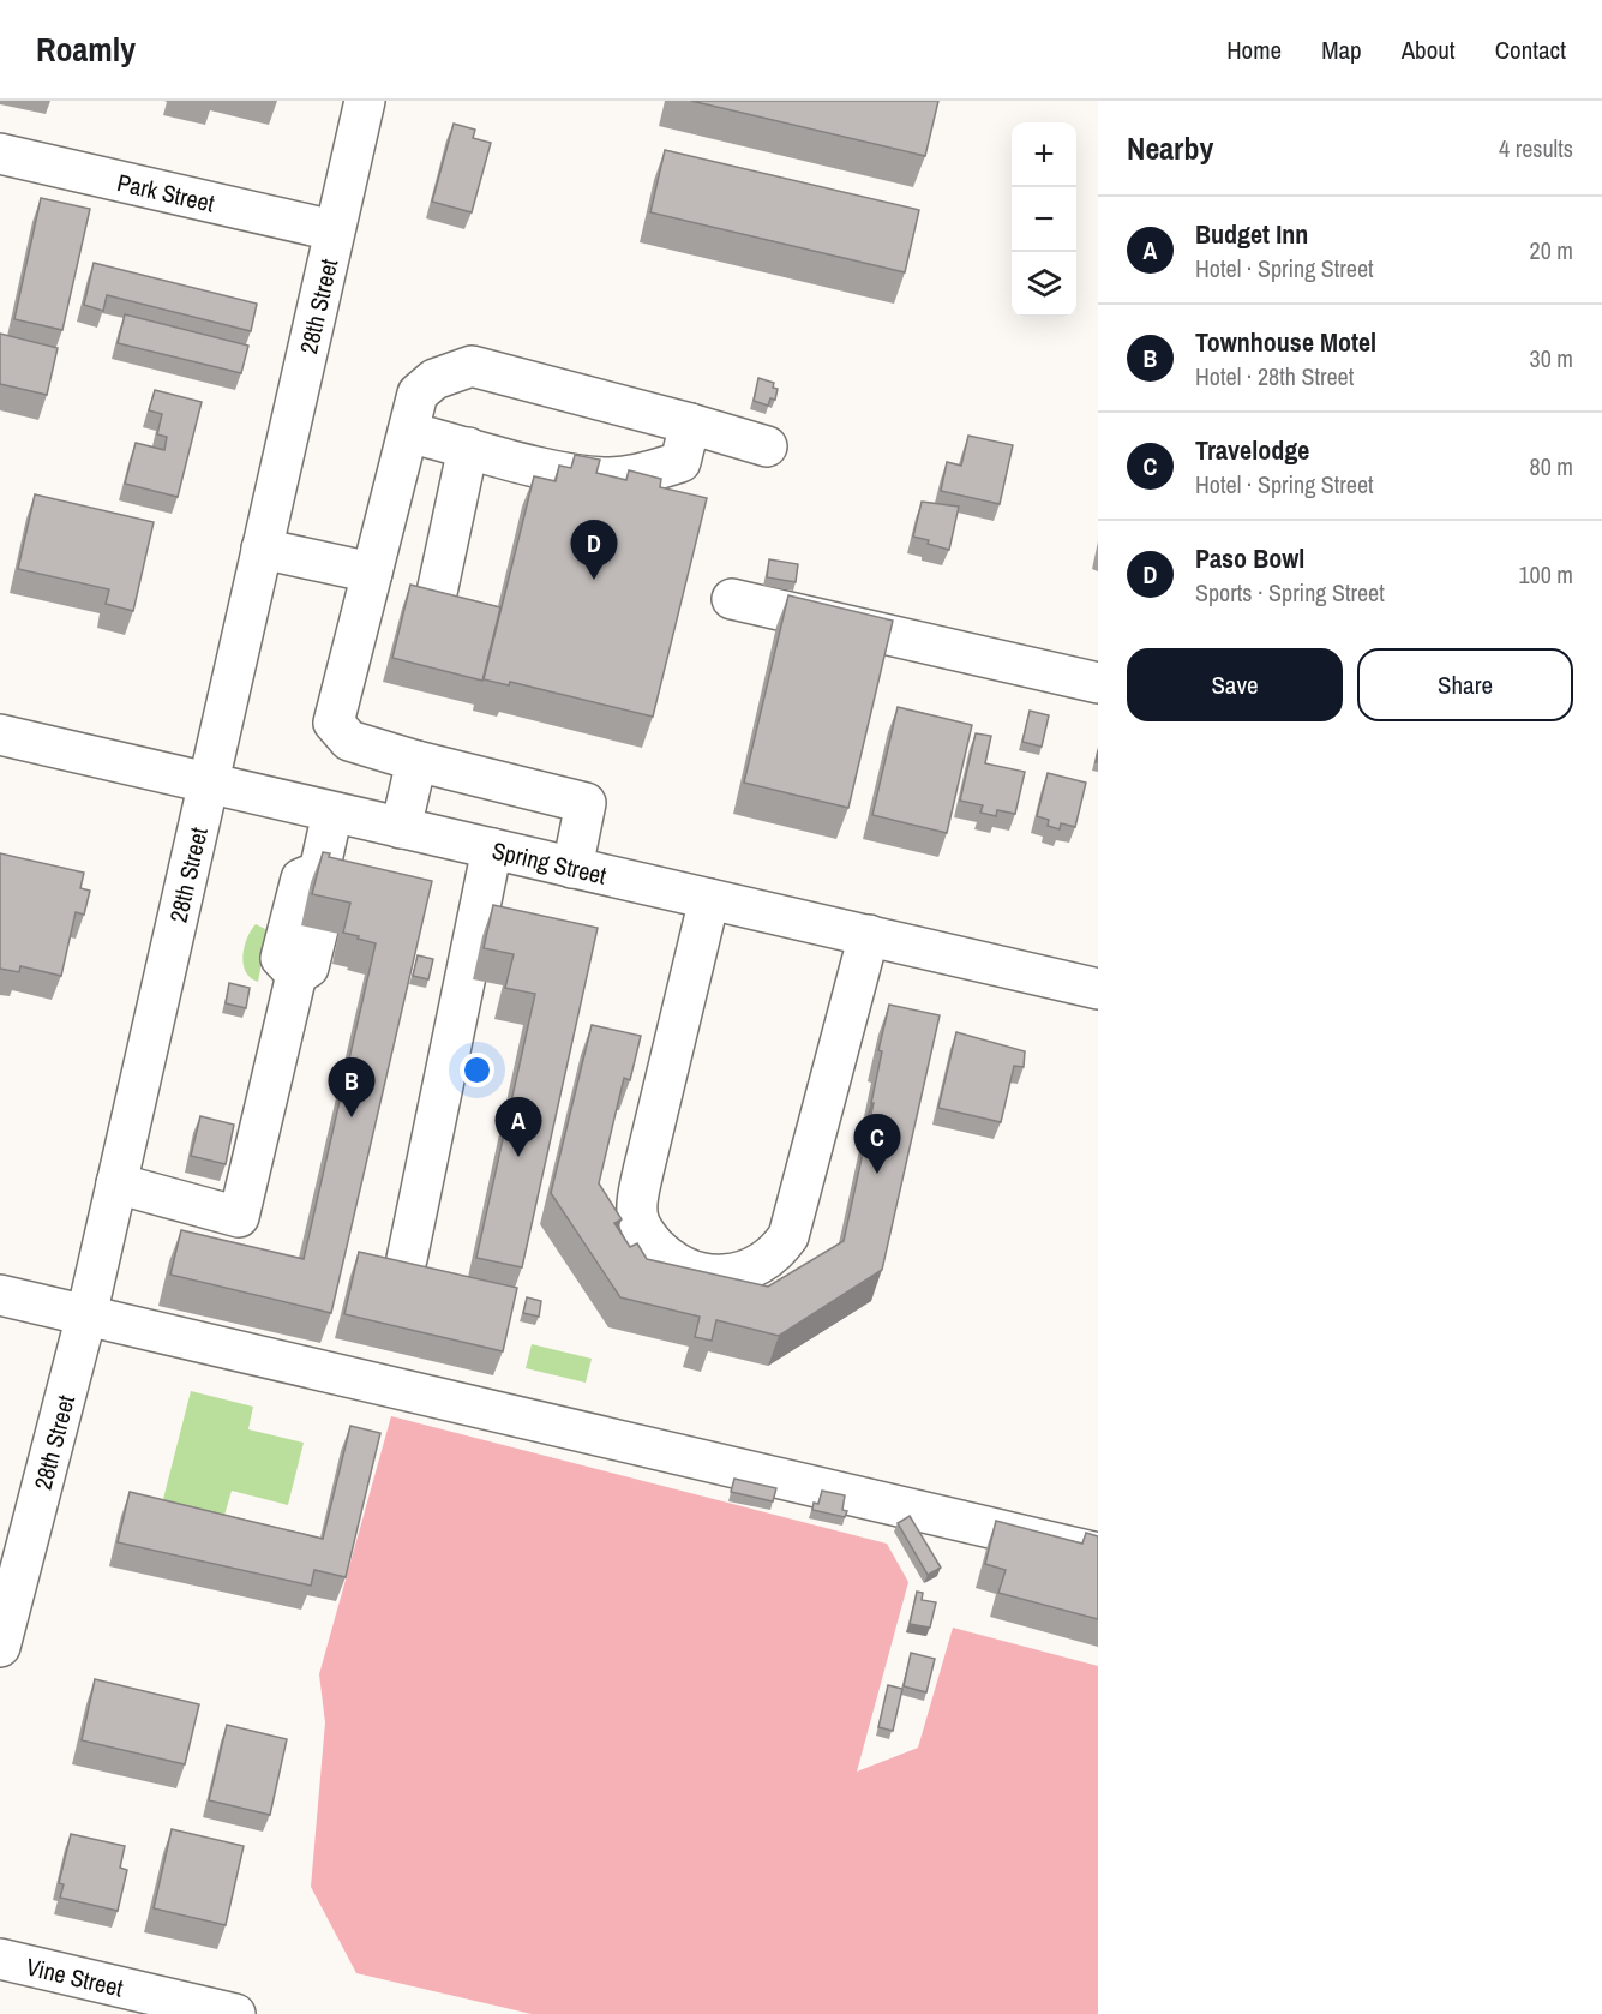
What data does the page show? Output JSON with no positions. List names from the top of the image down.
{
  "streets": {
    "street": [
      "Park Street",
      "28th Street",
      "Spring Street",
      "Vine Street"
    ]
  },
  "crossings": [
    ["Park Street", "28th Street"],
    ["28th Street", "Spring Street"]
  ],
  "page": {
    "header": "Roamly",
    "nav": [
      "Home",
      "Map",
      "About",
      "Contact"
    ],
    "heading": ["Nearby", "4 results"],
    "map_buttons": ["+", "−"],
    "list": [
      {
        "mark": "A",
        "name": "Budget Inn",
        "note": "Hotel · Spring Street",
        "value": "20 m"
      },
      {
        "mark": "B",
        "name": "Townhouse Motel",
        "note": "Hotel · 28th Street",
        "value": "30 m"
      },
      {
        "mark": "C",
        "name": "Travelodge",
        "note": "Hotel · Spring Street",
        "value": "80 m"
      },
      {
        "mark": "D",
        "name": "Paso Bowl",
        "note": "Sports · Spring Street",
        "value": "100 m"
      }
    ],
    "pins": [
      "D",
      "B",
      "A",
      "C"
    ],
    "buttons": ["Save", "Share"]
  }
}
